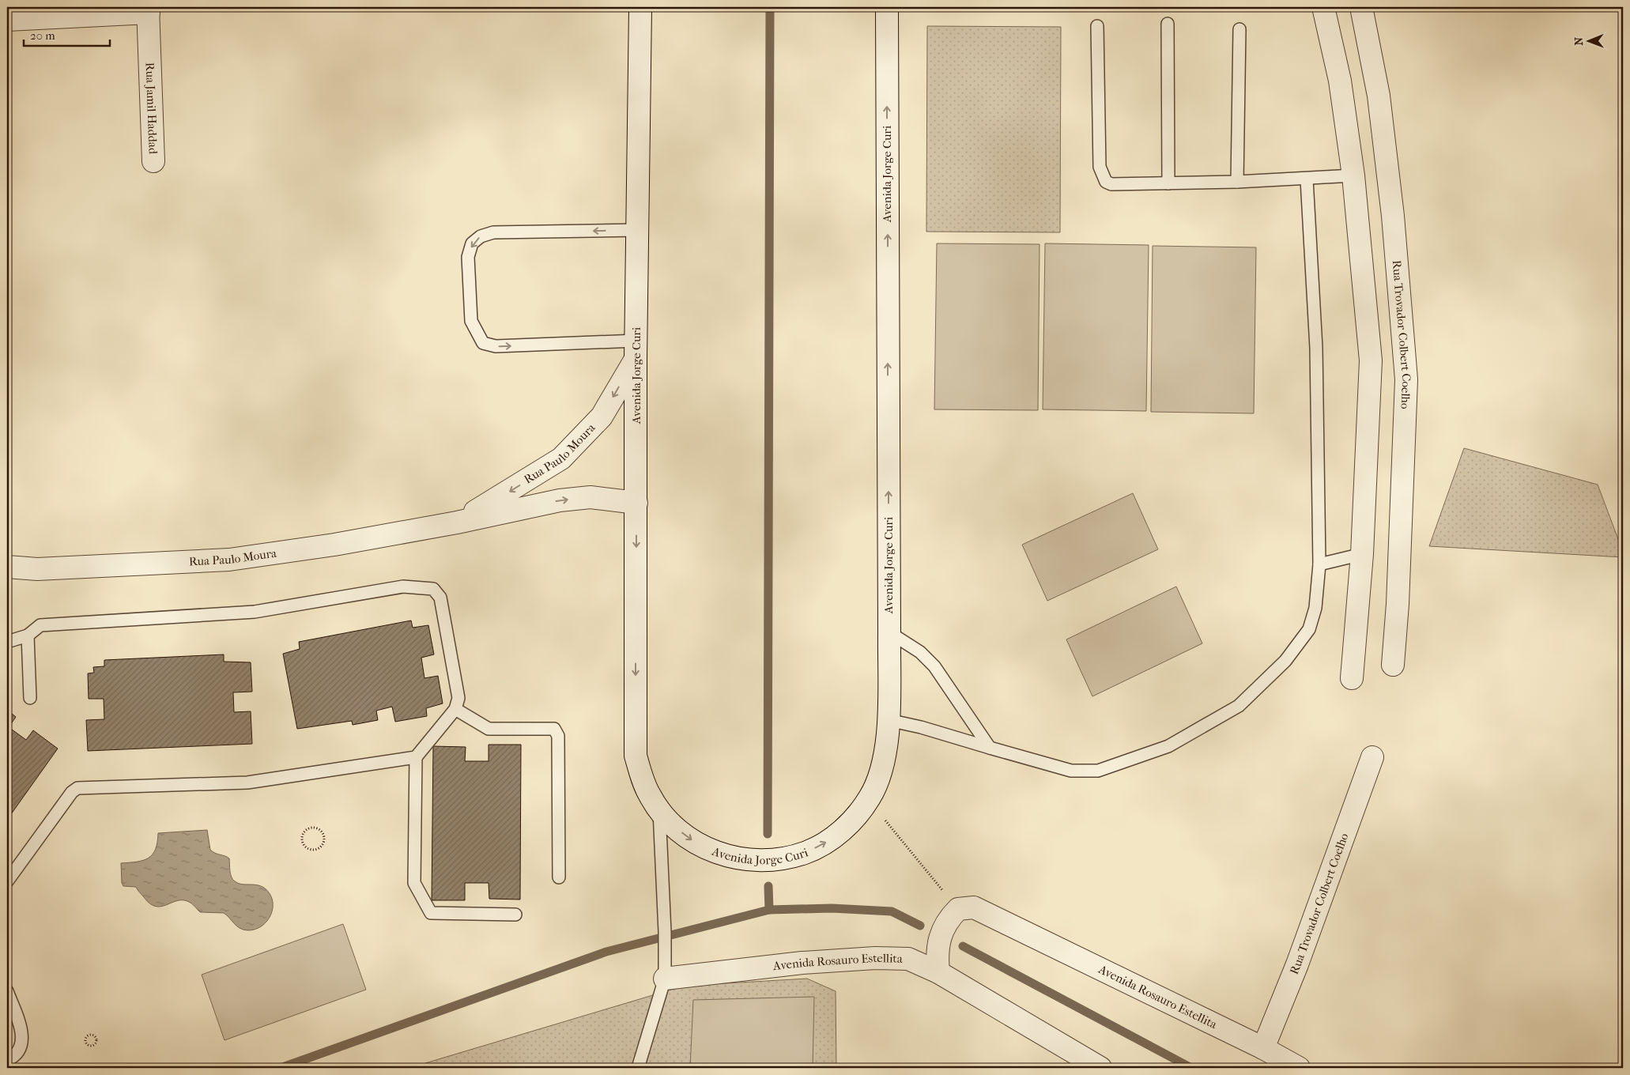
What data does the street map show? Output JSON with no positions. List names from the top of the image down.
{
  "streets": {
    "street": [
      "Rua Jamil Haddad",
      "Avenida Jorge Curi",
      "Rua Trovador Colbert Coelho",
      "Rua Paulo Moura",
      "Avenida Rosauro Estellita"
    ]
  },
  "crossings": [
    ["Avenida Jorge Curi", "Rua Paulo Moura"],
    ["Rua Trovador Colbert Coelho", "Avenida Rosauro Estellita"]
  ],
  "scale_bar": "20 m",
  "north": "left"
}
